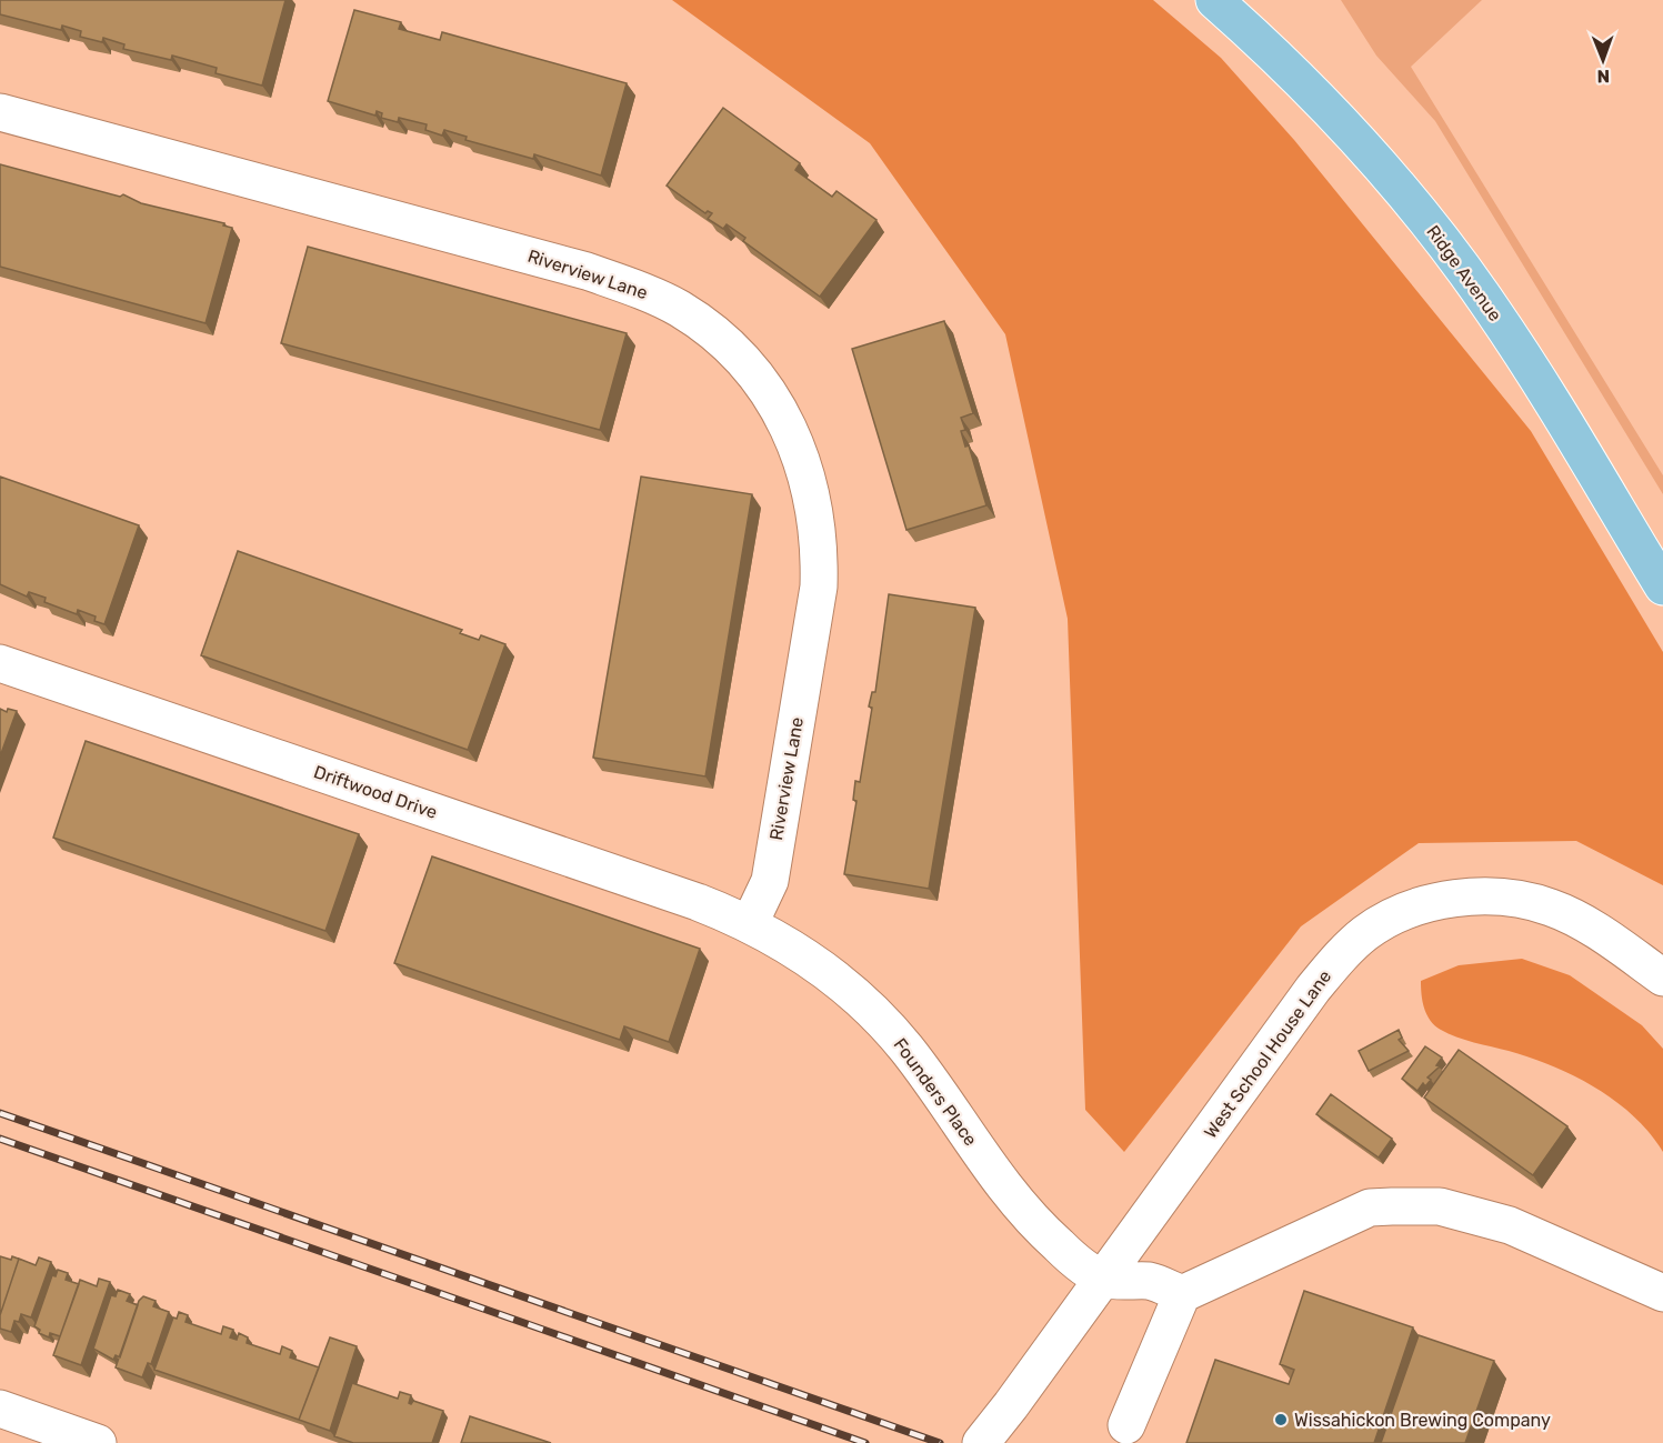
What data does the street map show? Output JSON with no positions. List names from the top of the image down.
{
  "streets": {
    "main road": ["Ridge Avenue"],
    "street": [
      "Riverview Lane",
      "Driftwood Drive",
      "West School House Lane",
      "Founders Place"
    ]
  },
  "crossings": [
    ["Riverview Lane", "Driftwood Drive"],
    ["Riverview Lane", "Founders Place"],
    ["Driftwood Drive", "Founders Place"],
    ["West School House Lane", "Founders Place"]
  ],
  "places": ["Wissahickon Brewing Company"],
  "north": "bottom"
}
